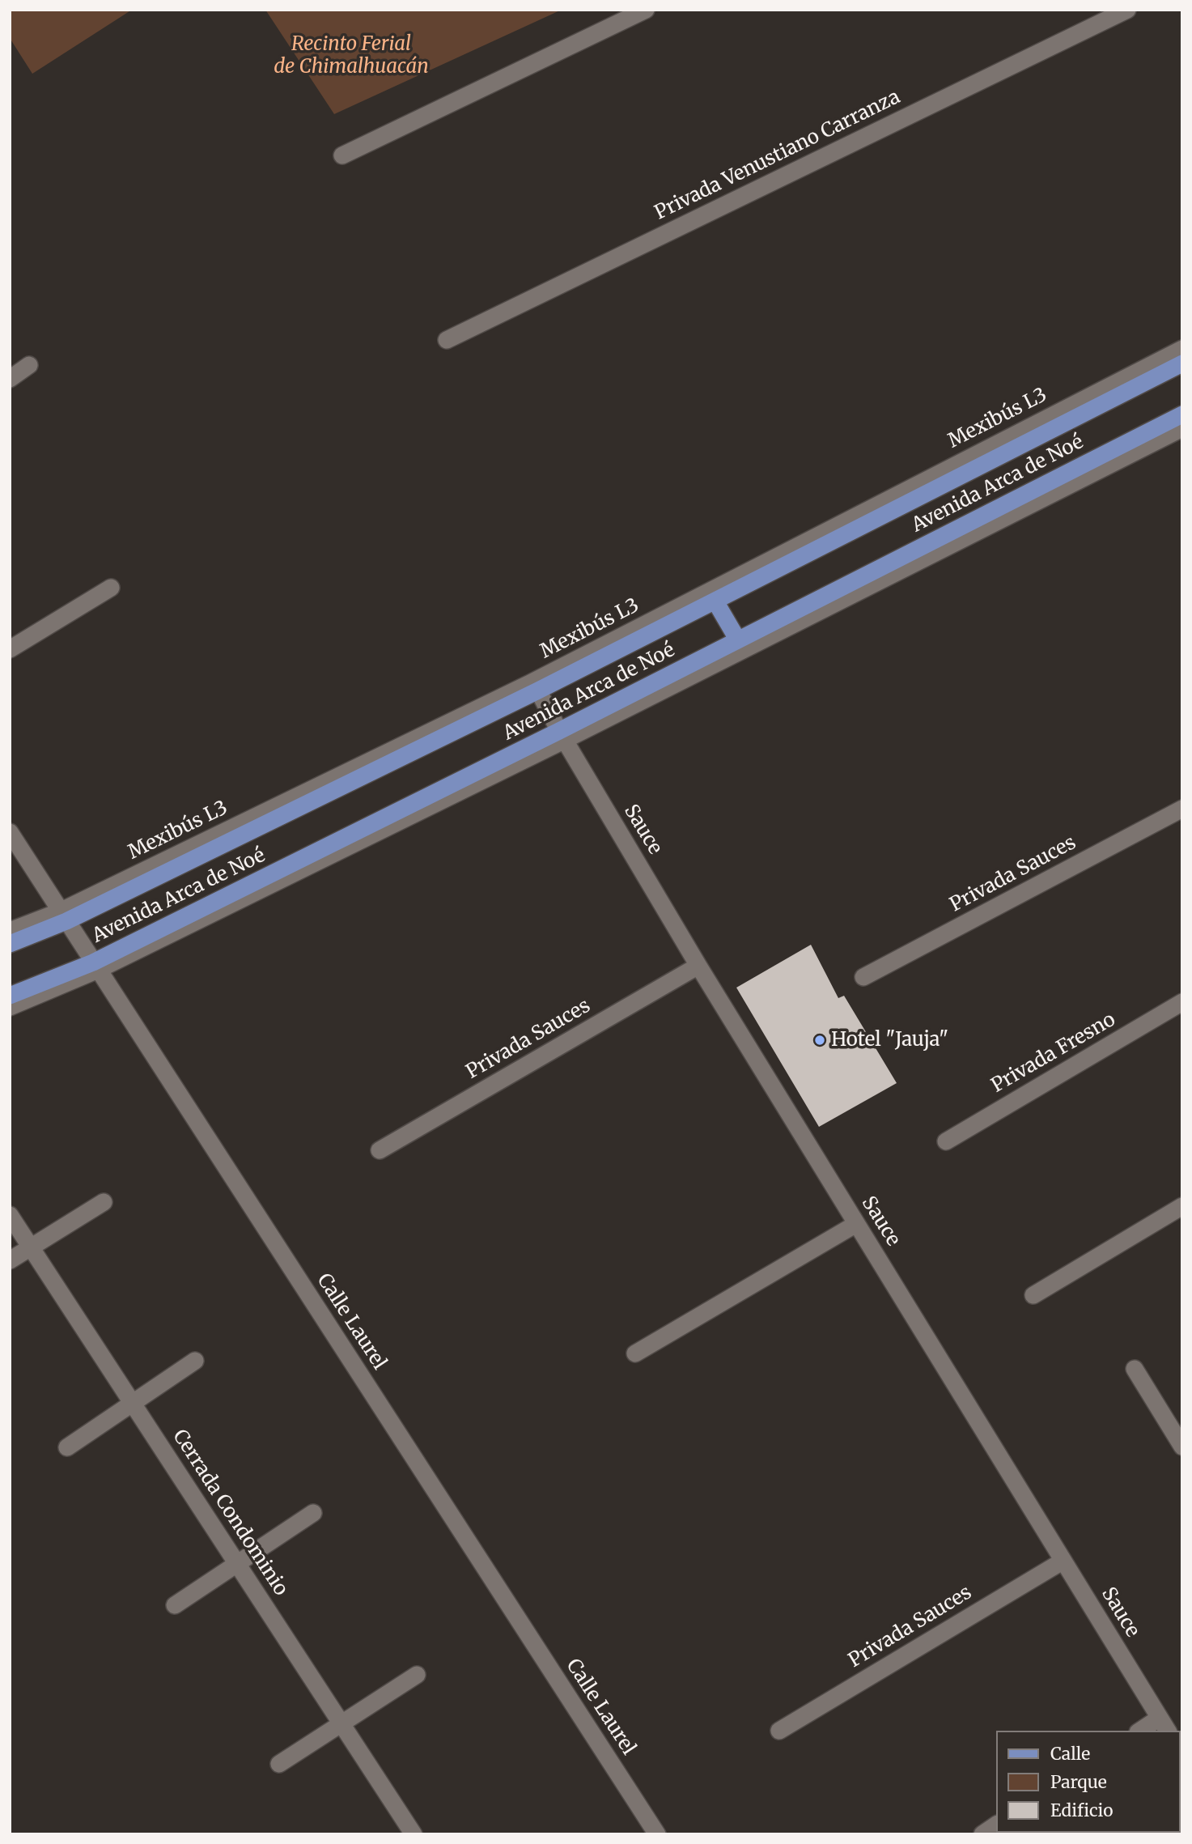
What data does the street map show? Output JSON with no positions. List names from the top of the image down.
{
  "streets": {
    "main road": ["Avenida Arca de Noé"],
    "street": [
      "Privada Venustiano Carranza",
      "Mexibús L3",
      "Sauce",
      "Privada Sauces",
      "Privada Fresno",
      "Calle Laurel",
      "Cerrada Condominio"
    ]
  },
  "crossings": [
    ["Mexibús L3", "Avenida Arca de Noé"],
    ["Mexibús L3", "Calle Laurel"],
    ["Avenida Arca de Noé", "Sauce"],
    ["Avenida Arca de Noé", "Calle Laurel"],
    ["Sauce", "Privada Sauces"]
  ],
  "parks": ["Recinto Ferial de Chimalhuacán"],
  "places": ["Hotel \"Jauja\""],
  "legend": ["Calle", "Parque", "Edificio"]
}
